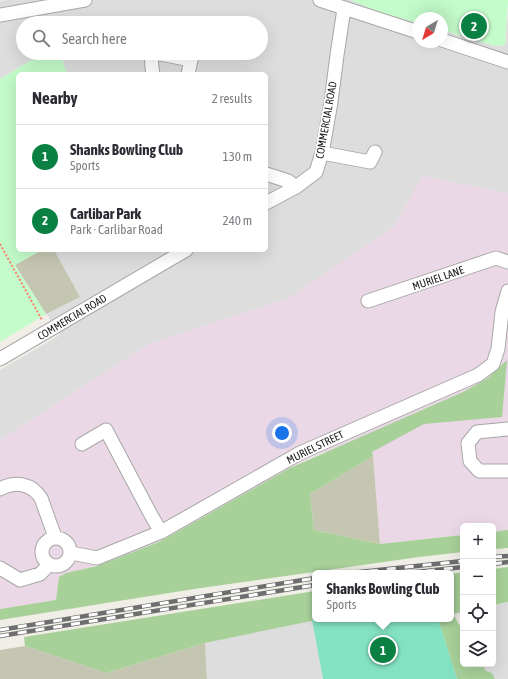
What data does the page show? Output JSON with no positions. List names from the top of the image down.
{
  "streets": {
    "street": ["COMMERCIAL ROAD", "MURIEL LANE", "MURIEL STREET"]
  },
  "north": "bottom left",
  "page": {
    "pins": ["2", "1"],
    "search": "Search here",
    "heading": ["Nearby", "2 results"],
    "list": [
      {
        "mark": "1",
        "name": "Shanks Bowling Club",
        "note": "Sports",
        "value": "130 m"
      },
      {
        "mark": "2",
        "name": "Carlibar Park",
        "note": "Park · Carlibar Road",
        "value": "240 m"
      }
    ],
    "map_buttons": ["+", "−"],
    "popup": ["Shanks Bowling Club", "Sports"]
  }
}
